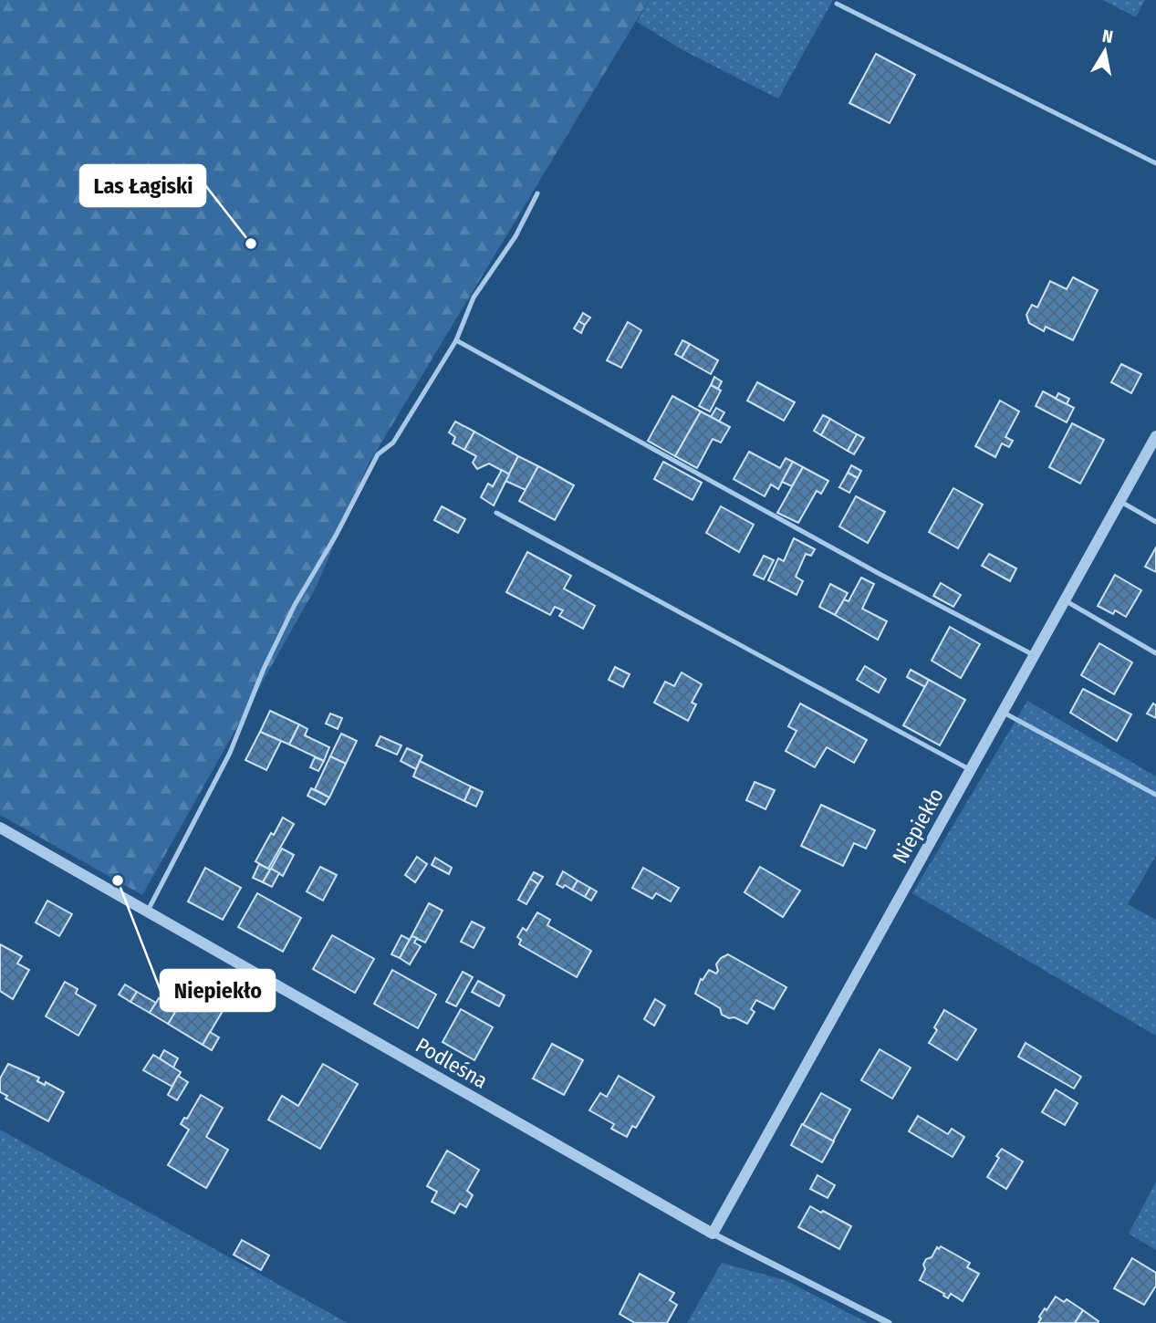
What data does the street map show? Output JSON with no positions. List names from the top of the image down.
{
  "streets": {
    "street": ["Niepiekło", "Podleśna"]
  },
  "crossings": [
    ["Niepiekło", "Podleśna"]
  ],
  "places": ["Las Łagiski", "Niepiekło"],
  "north": "top"
}
